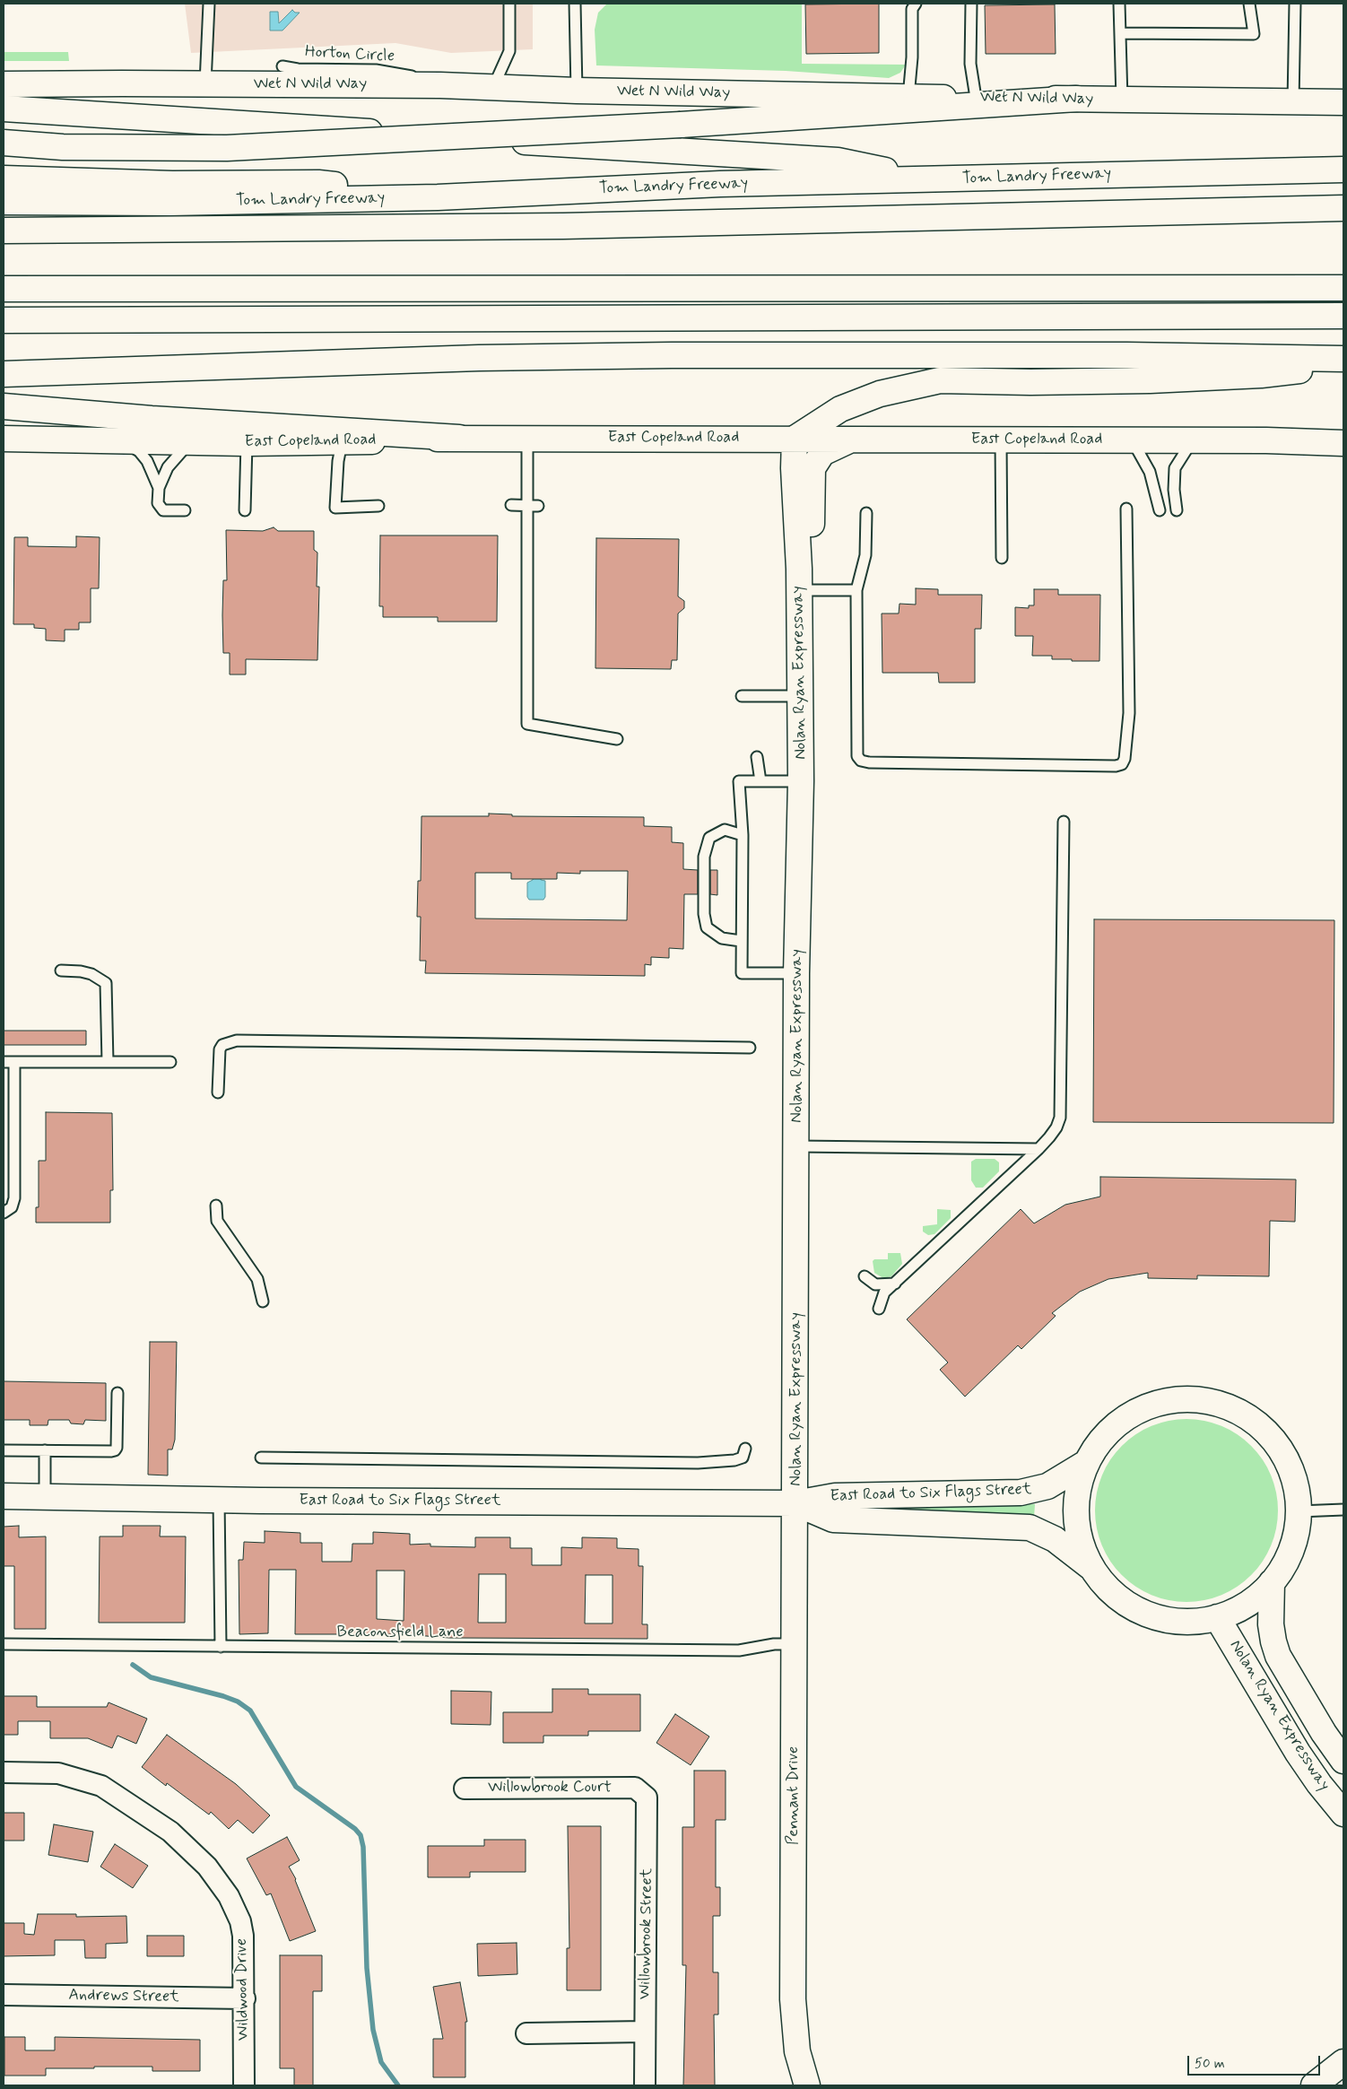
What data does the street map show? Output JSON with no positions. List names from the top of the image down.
{
  "streets": {
    "main road": [
      "Wet N Wild Way",
      "Tom Landry Freeway",
      "East Copeland Road",
      "Nolan Ryan Expressway",
      "East Road to Six Flags Street",
      "Pennant Drive"
    ],
    "street": [
      "Willowbrook Court",
      "Willowbrook Street",
      "Wildwood Drive",
      "Andrews Street"
    ],
    "lane": ["Horton Circle", "Beaconsfield Lane"]
  },
  "crossings": [
    ["Horton Circle", "Wet N Wild Way"],
    ["East Copeland Road", "Nolan Ryan Expressway"],
    ["Nolan Ryan Expressway", "East Road to Six Flags Street"],
    ["Nolan Ryan Expressway", "Pennant Drive"],
    ["East Road to Six Flags Street", "Pennant Drive"],
    ["Beaconsfield Lane", "Pennant Drive"],
    ["Willowbrook Court", "Willowbrook Street"],
    ["Wildwood Drive", "Andrews Street"]
  ],
  "scale_bar": "50 m"
}
